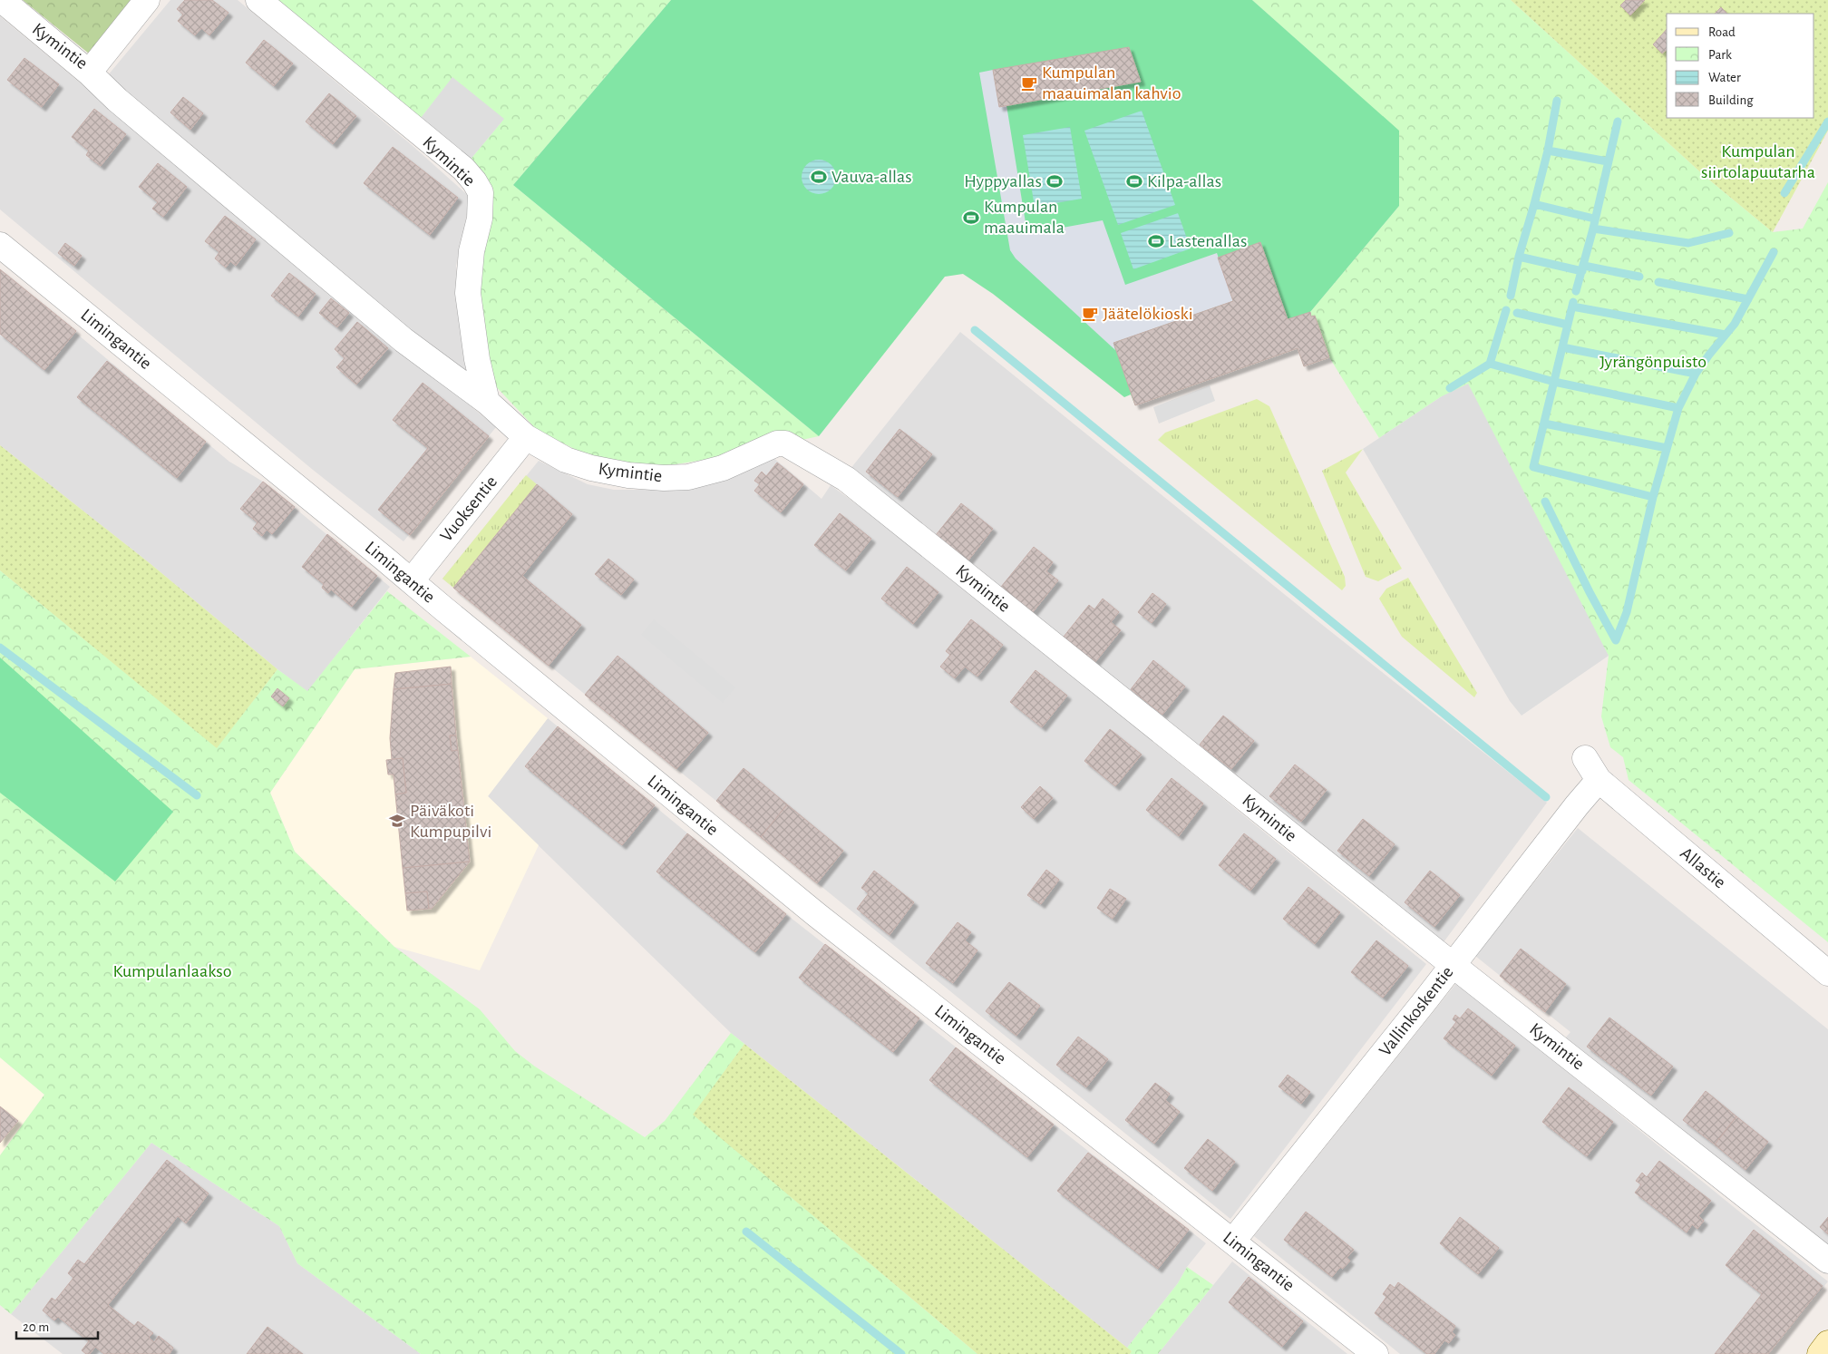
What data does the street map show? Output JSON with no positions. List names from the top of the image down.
{
  "streets": {
    "street": [
      "Kymintie",
      "Limingantie",
      "Vuoksentie",
      "Allastie",
      "Vallinkoskentie"
    ]
  },
  "crossings": [
    ["Kymintie", "Vuoksentie"],
    ["Kymintie", "Vallinkoskentie"],
    ["Limingantie", "Vuoksentie"],
    ["Limingantie", "Vallinkoskentie"],
    ["Allastie", "Vallinkoskentie"]
  ],
  "parks": ["Kumpulan siirtolapuutarha", "Jyrängönpuisto", "Kumpulanlaakso"],
  "places": {
    "cafe": ["Kumpulan maauimalan kahvio", "Jäätelökioski"],
    "sports": [
      "Vauva-allas",
      "Hyppyallas",
      "Kilpa-allas",
      "Kumpulan maauimala",
      "Lastenallas"
    ],
    "school or university": ["Päiväkoti Kumpupilvi"]
  },
  "legend": [
    "Road",
    "Park",
    "Water",
    "Building"
  ],
  "scale_bar": "20 m"
}
